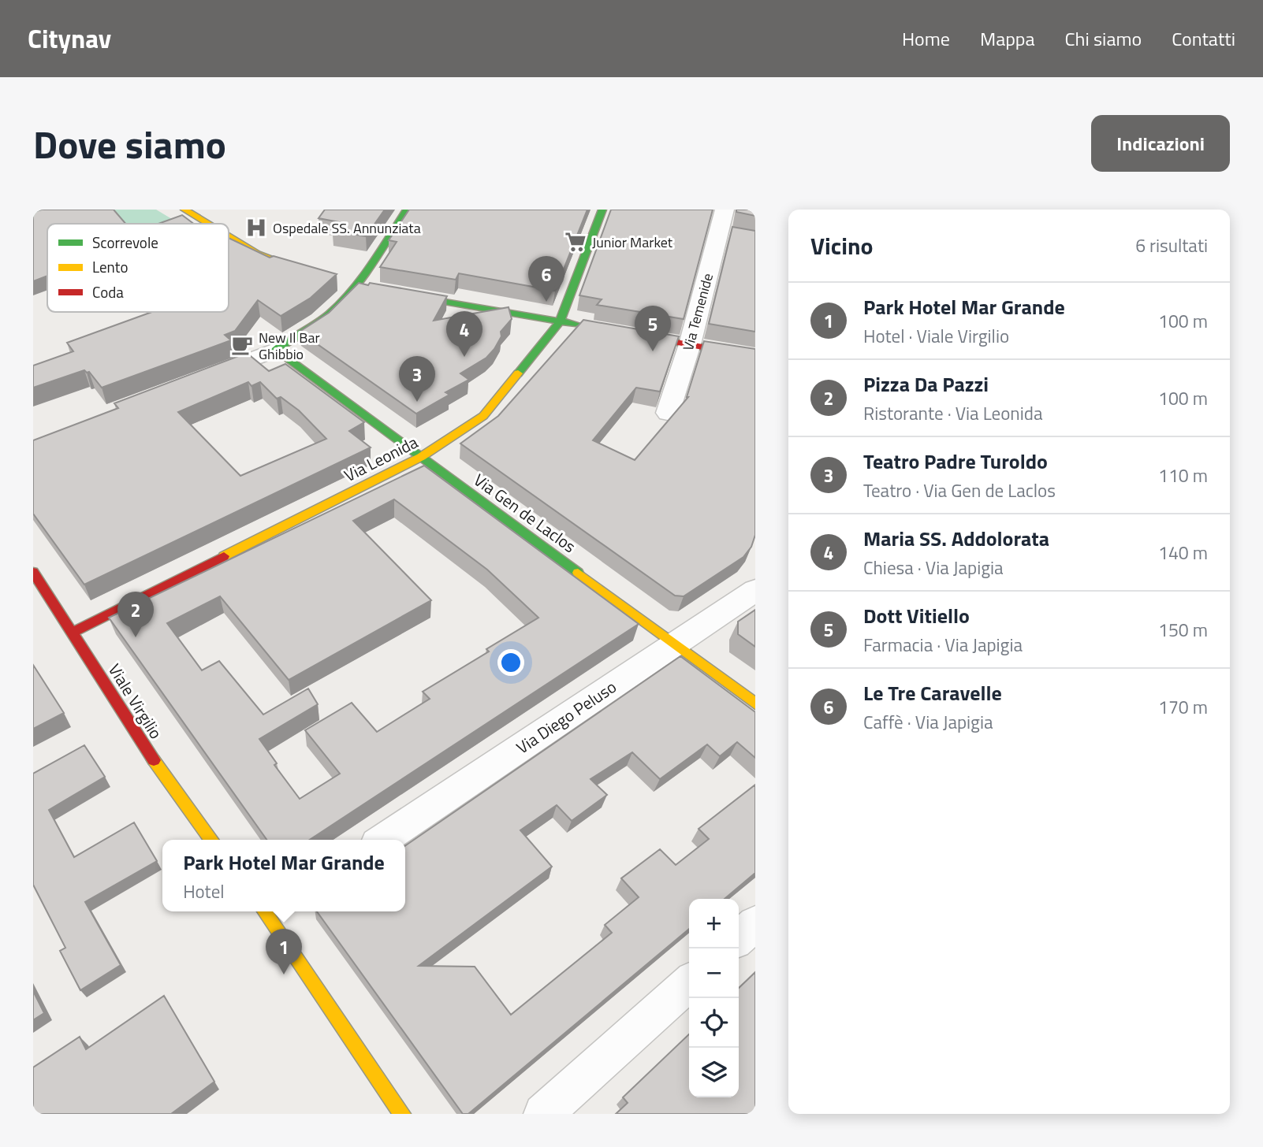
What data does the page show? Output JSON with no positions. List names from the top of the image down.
{
  "streets": {
    "street": [
      "Via Temenide",
      "Via Leonida",
      "Via Gen de Laclos",
      "Viale Virgilio",
      "Via Diego Peluso"
    ]
  },
  "crossings": [
    ["Via Leonida", "Via Gen de Laclos"],
    ["Via Leonida", "Viale Virgilio"],
    ["Via Gen de Laclos", "Via Diego Peluso"]
  ],
  "places": {
    "hospital": ["Ospedale SS. Annunziata"],
    "supermarket": ["Junior Market"],
    "cafe": ["New Il Bar Ghibbio"]
  },
  "legend": ["Scorrevole", "Lento", "Coda"],
  "page": {
    "header": "Citynav",
    "nav": [
      "Home",
      "Mappa",
      "Chi siamo",
      "Contatti"
    ],
    "title": "Dove siamo",
    "buttons": "Indicazioni",
    "heading": ["Vicino", "6 risultati"],
    "pins": [
      "6",
      "5",
      "4",
      "3",
      "2",
      "1"
    ],
    "list": [
      {
        "mark": "1",
        "name": "Park Hotel Mar Grande",
        "note": "Hotel · Viale Virgilio",
        "value": "100 m"
      },
      {
        "mark": "2",
        "name": "Pizza Da Pazzi",
        "note": "Ristorante · Via Leonida",
        "value": "100 m"
      },
      {
        "mark": "3",
        "name": "Teatro Padre Turoldo",
        "note": "Teatro · Via Gen de Laclos",
        "value": "110 m"
      },
      {
        "mark": "4",
        "name": "Maria SS. Addolorata",
        "note": "Chiesa · Via Japigia",
        "value": "140 m"
      },
      {
        "mark": "5",
        "name": "Dott Vitiello",
        "note": "Farmacia · Via Japigia",
        "value": "150 m"
      },
      {
        "mark": "6",
        "name": "Le Tre Caravelle",
        "note": "Caffè · Via Japigia",
        "value": "170 m"
      }
    ],
    "popup": ["Park Hotel Mar Grande", "Hotel"],
    "map_buttons": ["+", "−"]
  }
}
